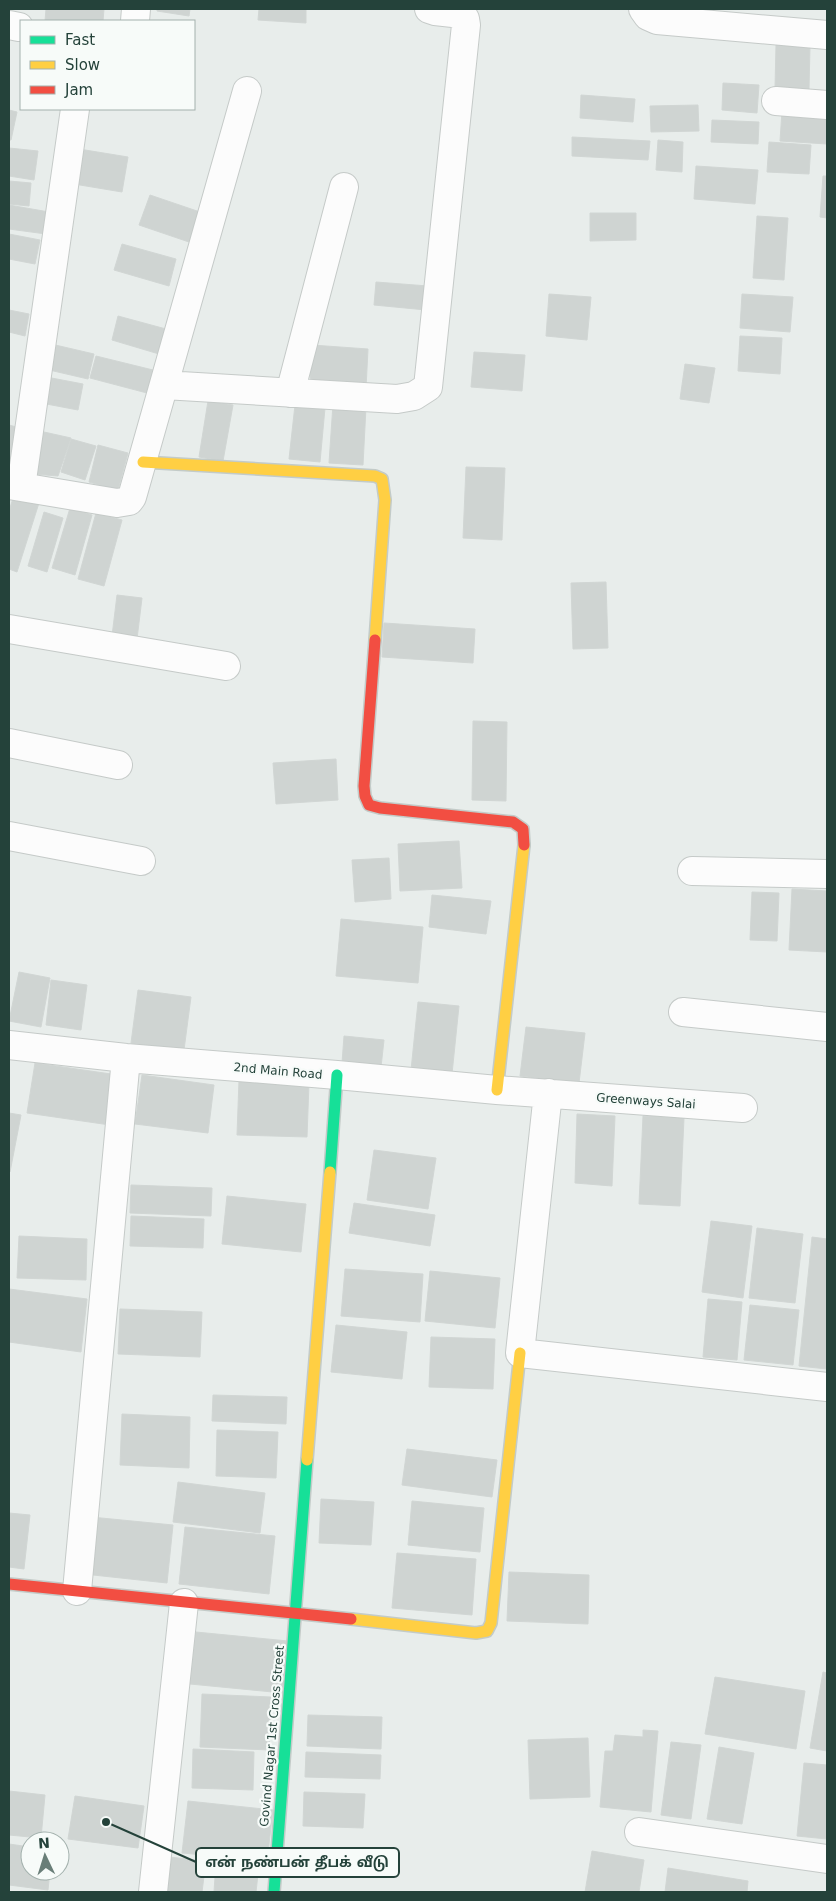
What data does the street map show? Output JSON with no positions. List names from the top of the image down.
{
  "streets": {
    "street": ["2nd Main Road", "Greenways Salai", "Govind Nagar 1st Cross Street"]
  },
  "crossings": [
    ["2nd Main Road", "Greenways Salai"],
    ["2nd Main Road", "Govind Nagar 1st Cross Street"]
  ],
  "places": ["என் நண்பன் தீபக் வீடு"],
  "legend": ["Fast", "Slow", "Jam"],
  "north": "top"
}
